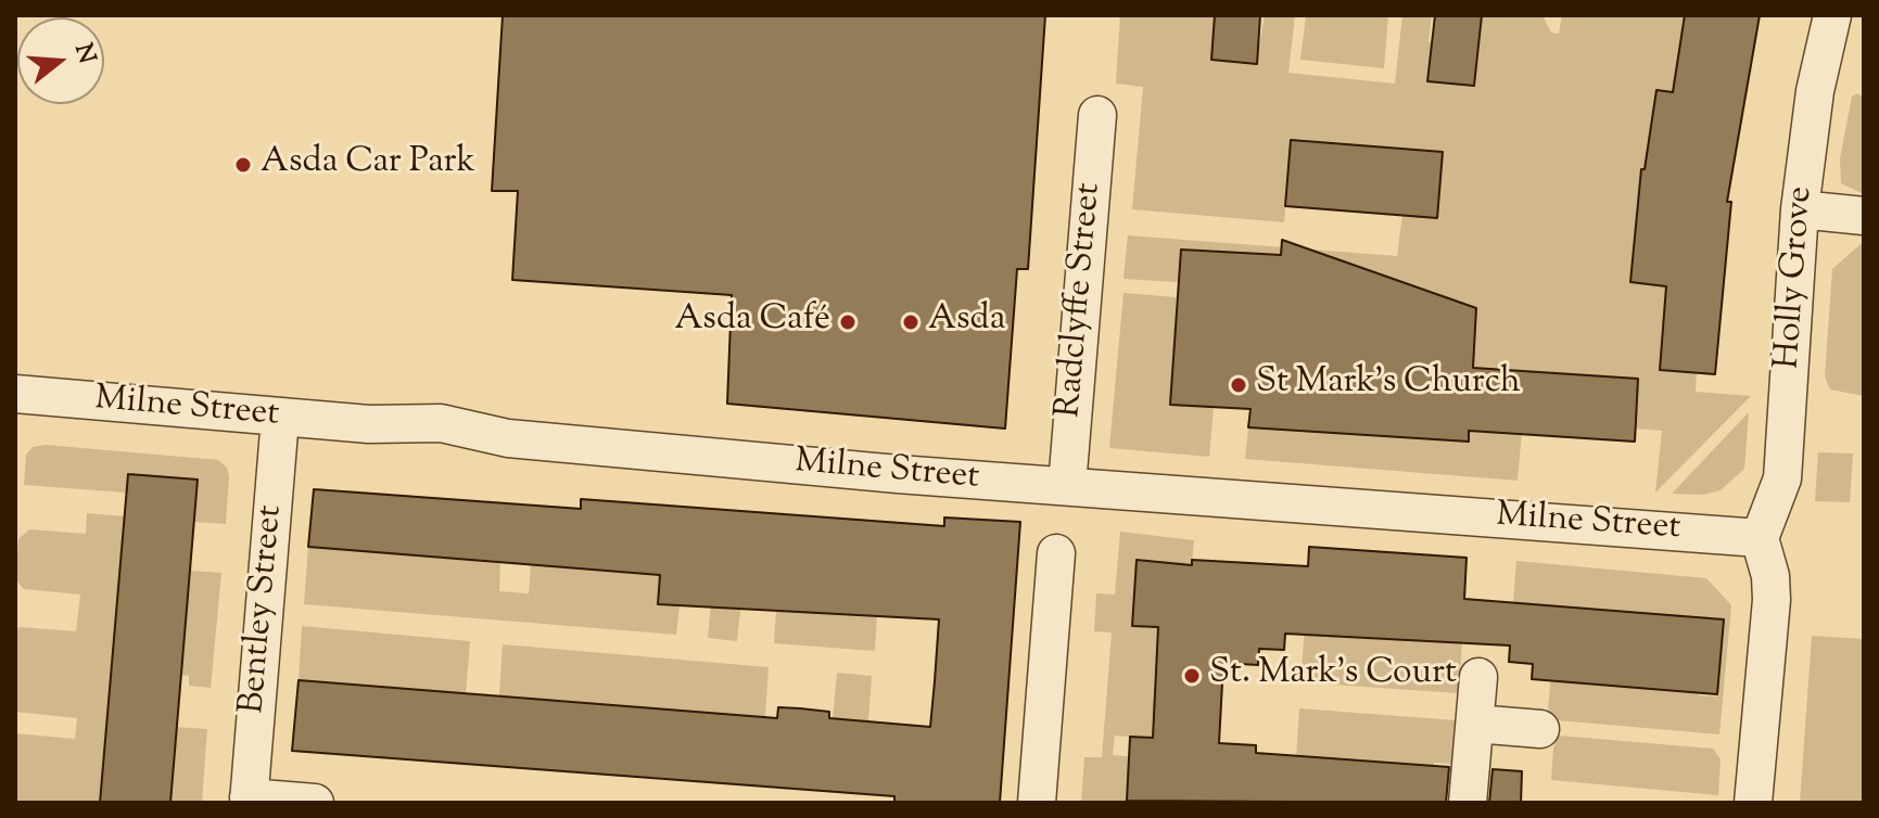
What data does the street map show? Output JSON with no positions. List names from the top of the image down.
{
  "streets": {
    "street": [
      "Holly Grove",
      "Radclyffe Street",
      "Milne Street",
      "Bentley Street"
    ]
  },
  "crossings": [
    ["Holly Grove", "Milne Street"],
    ["Radclyffe Street", "Milne Street"],
    ["Milne Street", "Bentley Street"]
  ],
  "places": [
    "Asda Car Park",
    "Asda Café",
    "Asda",
    "St Mark's Church",
    "St. Mark's Court"
  ],
  "north": "right"
}
